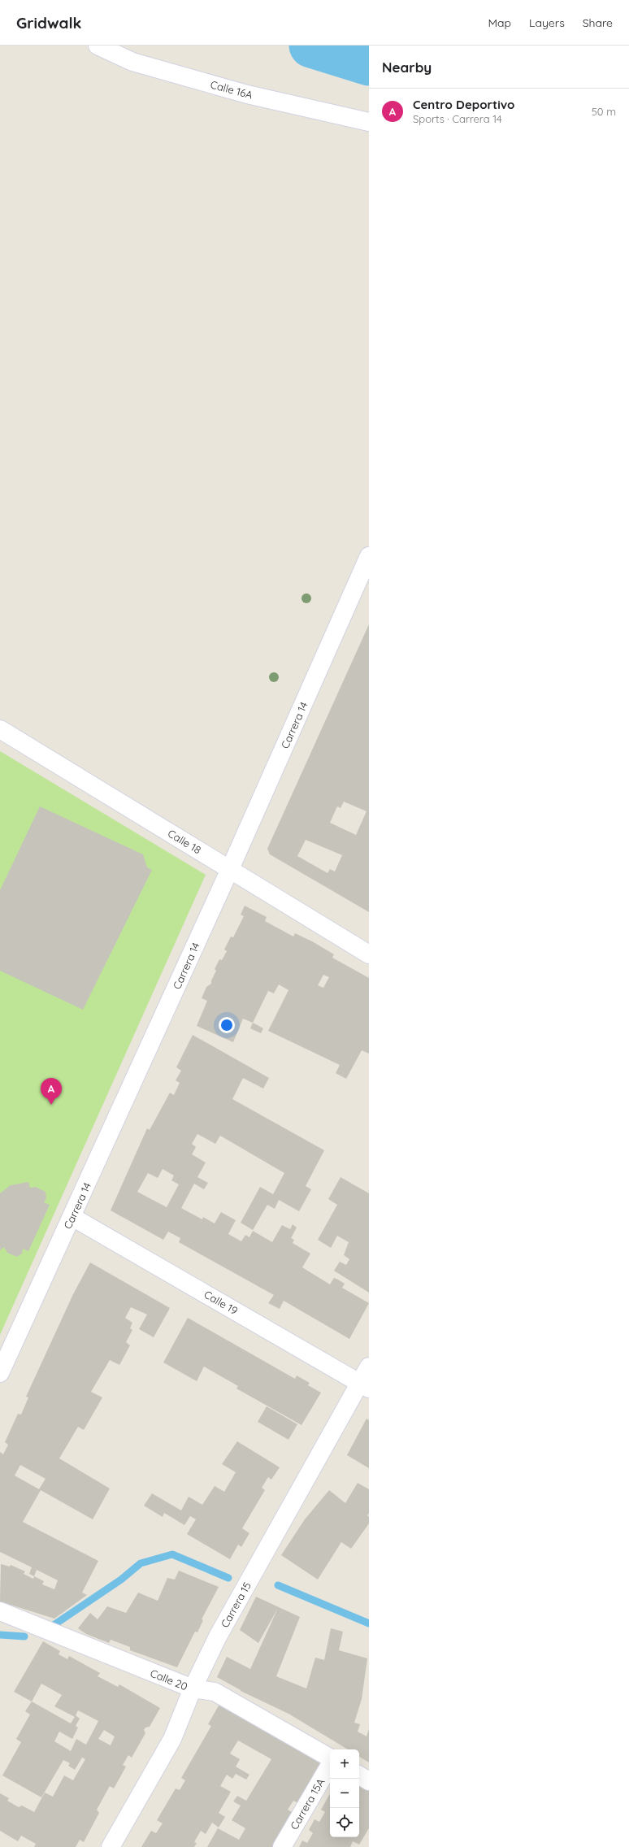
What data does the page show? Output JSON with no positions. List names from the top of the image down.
{
  "streets": {
    "street": [
      "Calle 16A",
      "Carrera 14",
      "Calle 18",
      "Calle 19",
      "Carrera 15",
      "Calle 20",
      "Carrera 15A"
    ]
  },
  "crossings": [
    ["Carrera 14", "Calle 18"],
    ["Carrera 14", "Calle 19"],
    ["Calle 19", "Carrera 15"],
    ["Carrera 15", "Calle 20"]
  ],
  "page": {
    "header": "Gridwalk",
    "nav": ["Map", "Layers", "Share"],
    "heading": "Nearby",
    "list": [
      {
        "mark": "A",
        "name": "Centro Deportivo",
        "note": "Sports · Carrera 14",
        "value": "50 m"
      }
    ],
    "pins": "A",
    "map_buttons": ["+", "−"]
  }
}
